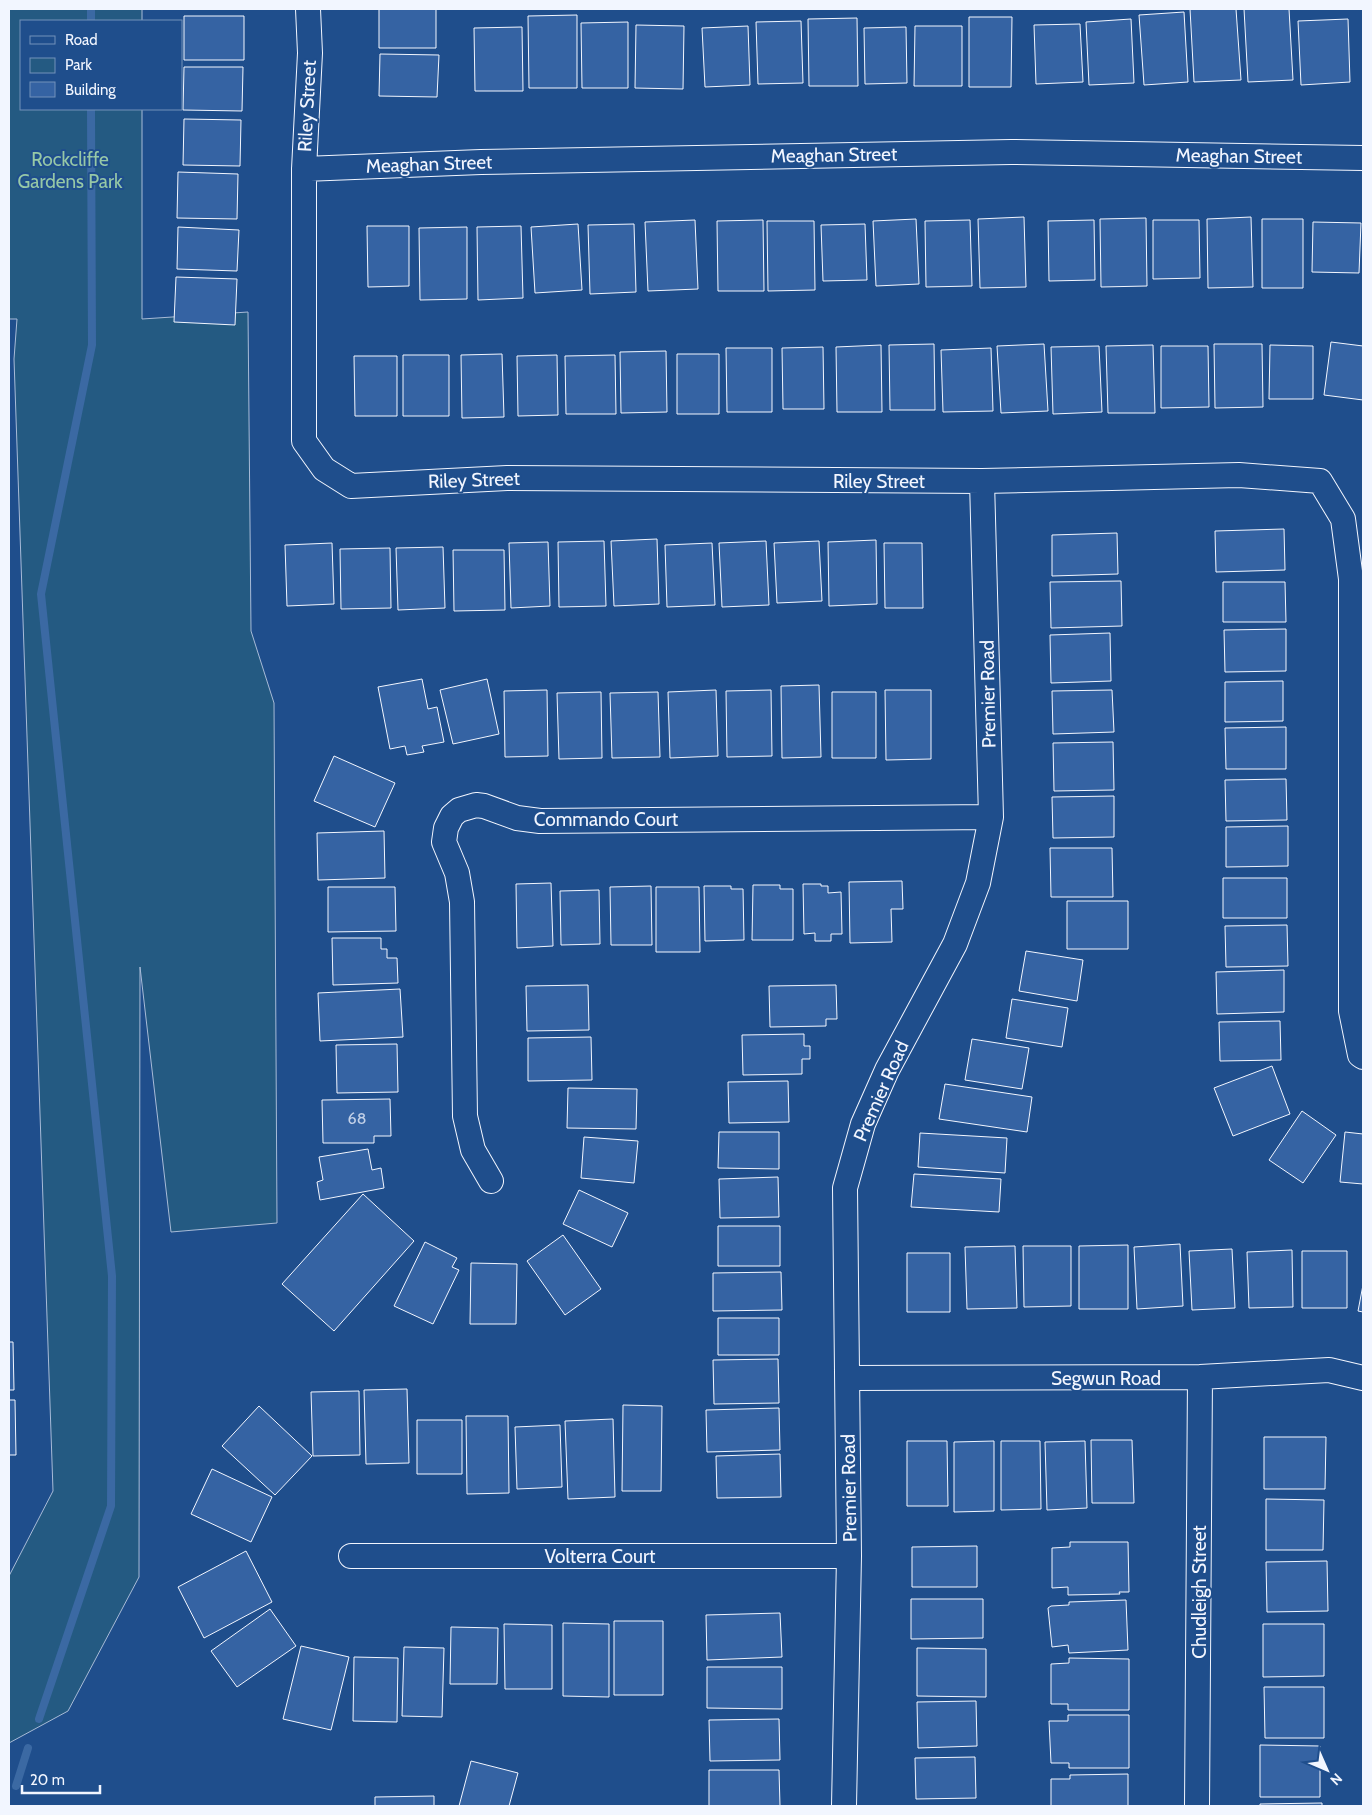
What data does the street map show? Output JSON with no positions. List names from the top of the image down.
{
  "streets": {
    "street": [
      "Riley Street",
      "Meaghan Street",
      "Premier Road",
      "Commando Court",
      "Segwun Road",
      "Volterra Court",
      "Chudleigh Street"
    ]
  },
  "crossings": [
    ["Riley Street", "Meaghan Street"],
    ["Riley Street", "Premier Road"],
    ["Premier Road", "Commando Court"],
    ["Premier Road", "Segwun Road"],
    ["Premier Road", "Volterra Court"],
    ["Segwun Road", "Chudleigh Street"]
  ],
  "parks": ["Rockcliffe Gardens Park"],
  "house_numbers": ["68"],
  "legend": ["Road", "Park", "Building"],
  "scale_bar": "20 m",
  "north": "bottom right"
}
